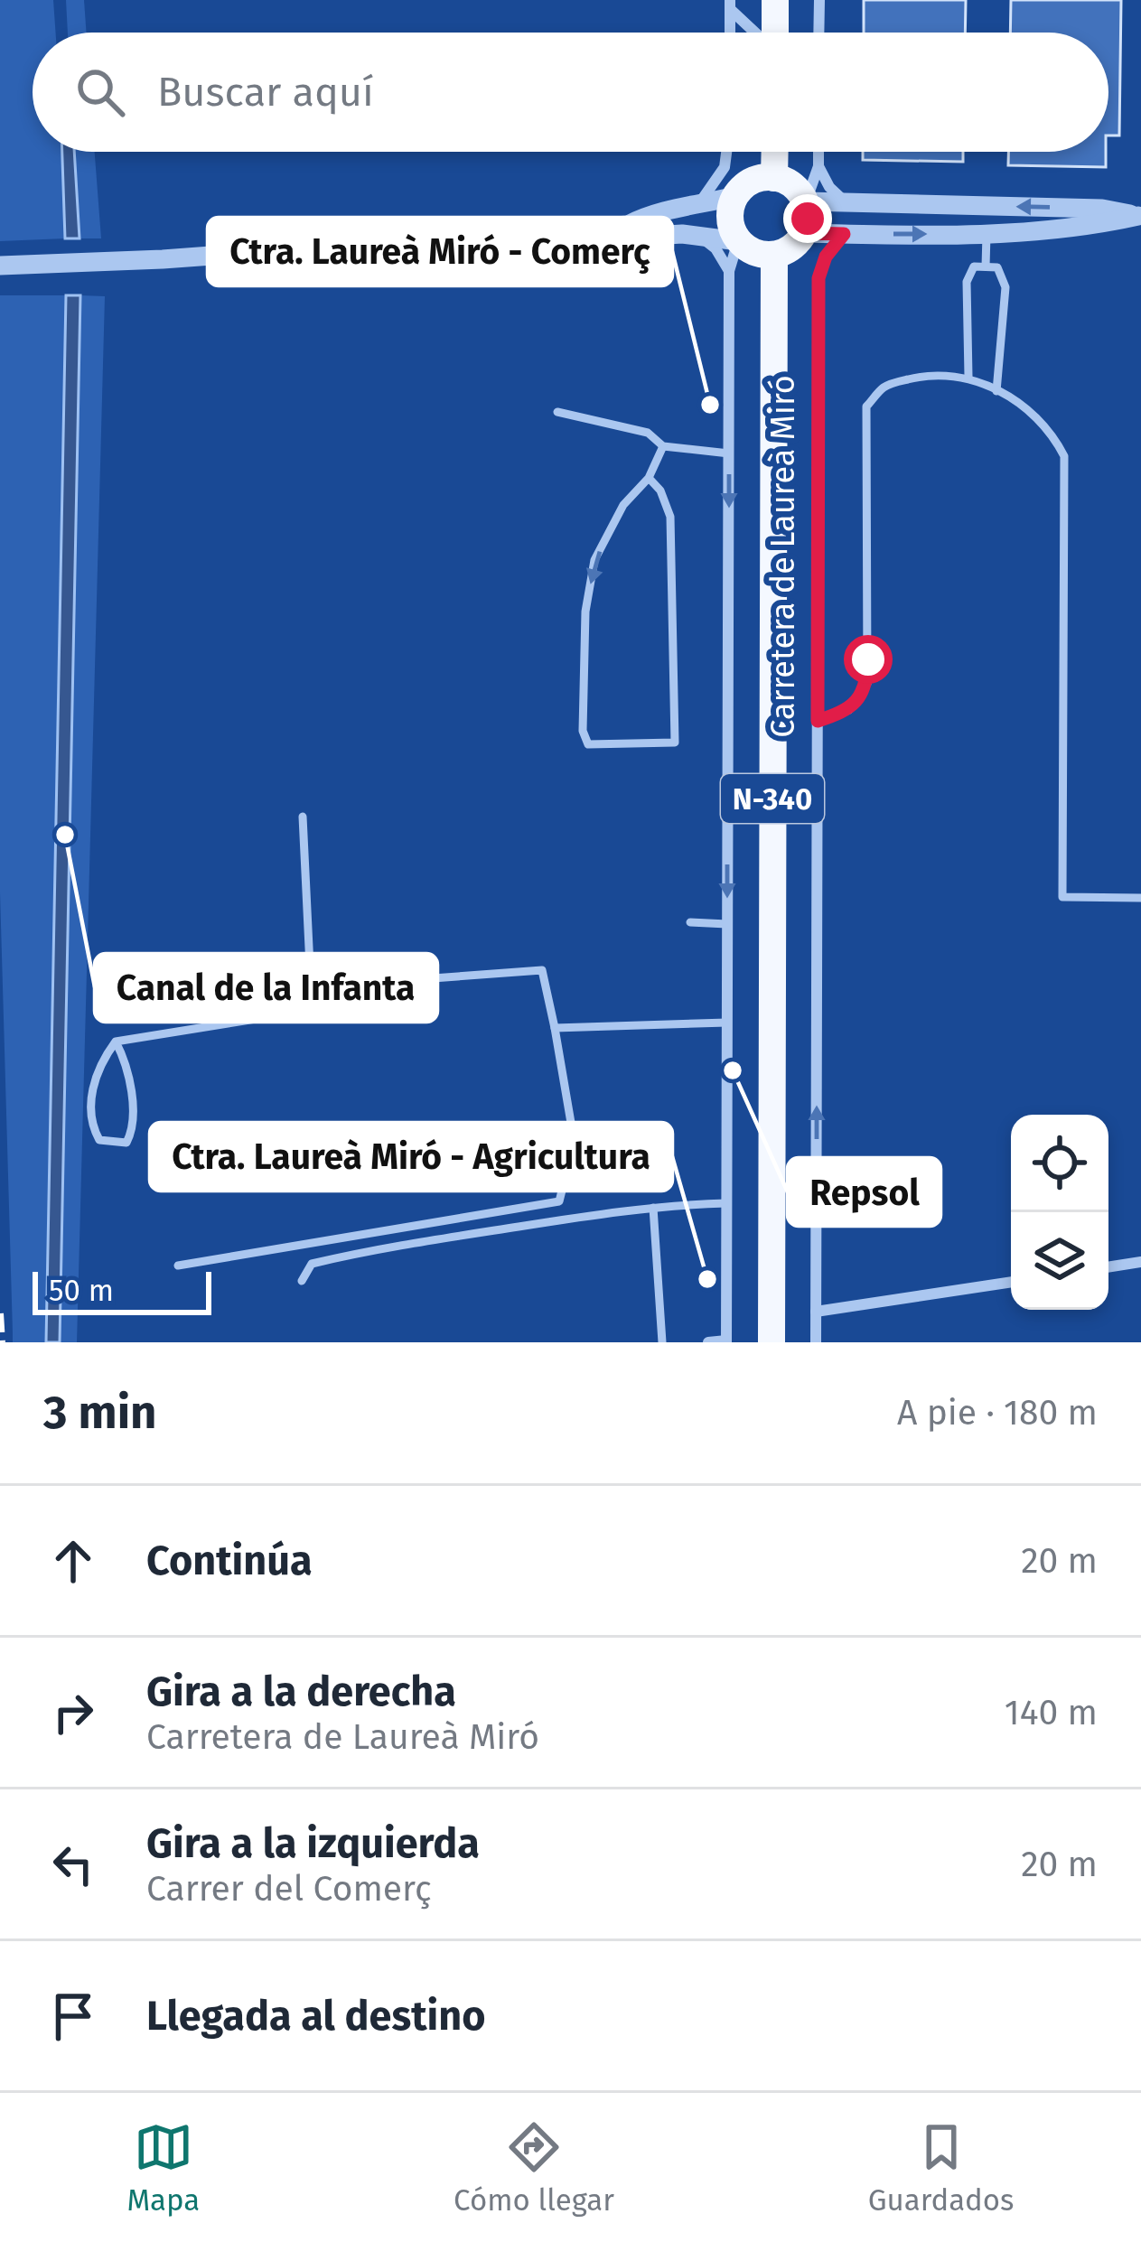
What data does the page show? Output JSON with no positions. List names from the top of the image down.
{
  "streets": {
    "main road": ["Carretera de Laureà Miró", "N-340"]
  },
  "places": [
    "Ctra. Laureà Miró - Comerç",
    "Canal de la Infanta",
    "Repsol",
    "Ctra. Laureà Miró - Agricultura"
  ],
  "scale_bar": "50 m",
  "page": {
    "search": "Buscar aquí",
    "scale": "50 m",
    "heading": ["3 min", "A pie · 180 m"],
    "list": [
      ["Continúa", "20 m"],
      ["Gira a la derecha", "Carretera de Laureà Miró", "140 m"],
      ["Gira a la izquierda", "Carrer del Comerç", "20 m"],
      "Llegada al destino"
    ],
    "nav": ["Mapa", "Cómo llegar", "Guardados"]
  }
}
